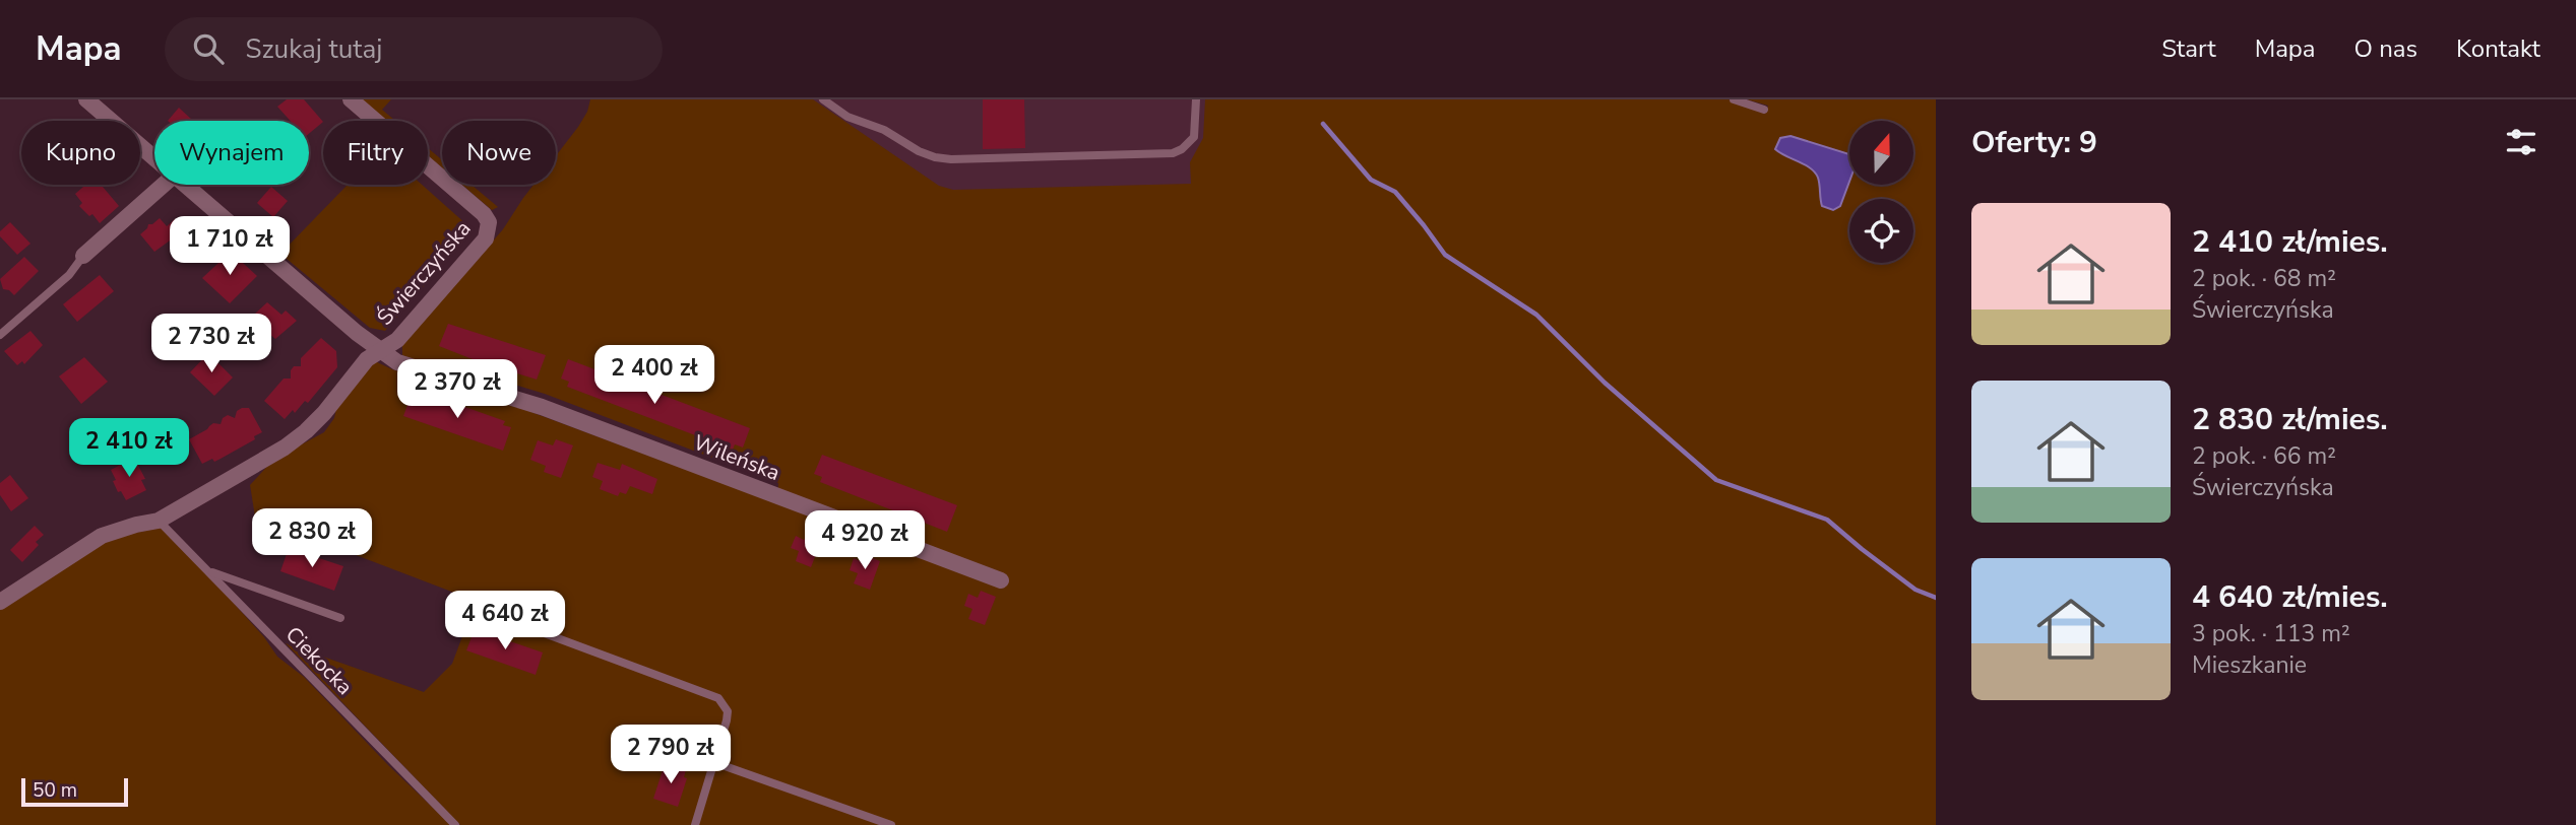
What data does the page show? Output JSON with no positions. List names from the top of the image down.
{
  "streets": {
    "street": ["Świerczyńska", "Wileńska"],
    "lane": ["Ciekocka"]
  },
  "crossings": [
    ["Świerczyńska", "Wileńska"],
    ["Świerczyńska", "Ciekocka"]
  ],
  "scale_bar": "50 m",
  "north": "top",
  "page": {
    "header": "Mapa",
    "search": "Szukaj tutaj",
    "nav": [
      "Start",
      "Mapa",
      "O nas",
      "Kontakt"
    ],
    "heading": "Oferty: 9",
    "chip": [
      "Kupno",
      "Wynajem",
      "Filtry",
      "Nowe"
    ],
    "list": [
      {
        "name": "2 410 zł/mies.",
        "note": "2 pok. · 68 m² · Świerczyńska"
      },
      {
        "name": "2 830 zł/mies.",
        "note": "2 pok. · 66 m² · Świerczyńska"
      },
      {
        "name": "4 640 zł/mies.",
        "note": "3 pok. · 113 m² · Mieszkanie"
      }
    ],
    "price": [
      "1 710 zł",
      "2 730 zł",
      "2 400 zł",
      "2 370 zł",
      "2 410 zł",
      "2 830 zł",
      "4 920 zł",
      "4 640 zł",
      "2 790 zł"
    ],
    "scale": "50 m"
  }
}
